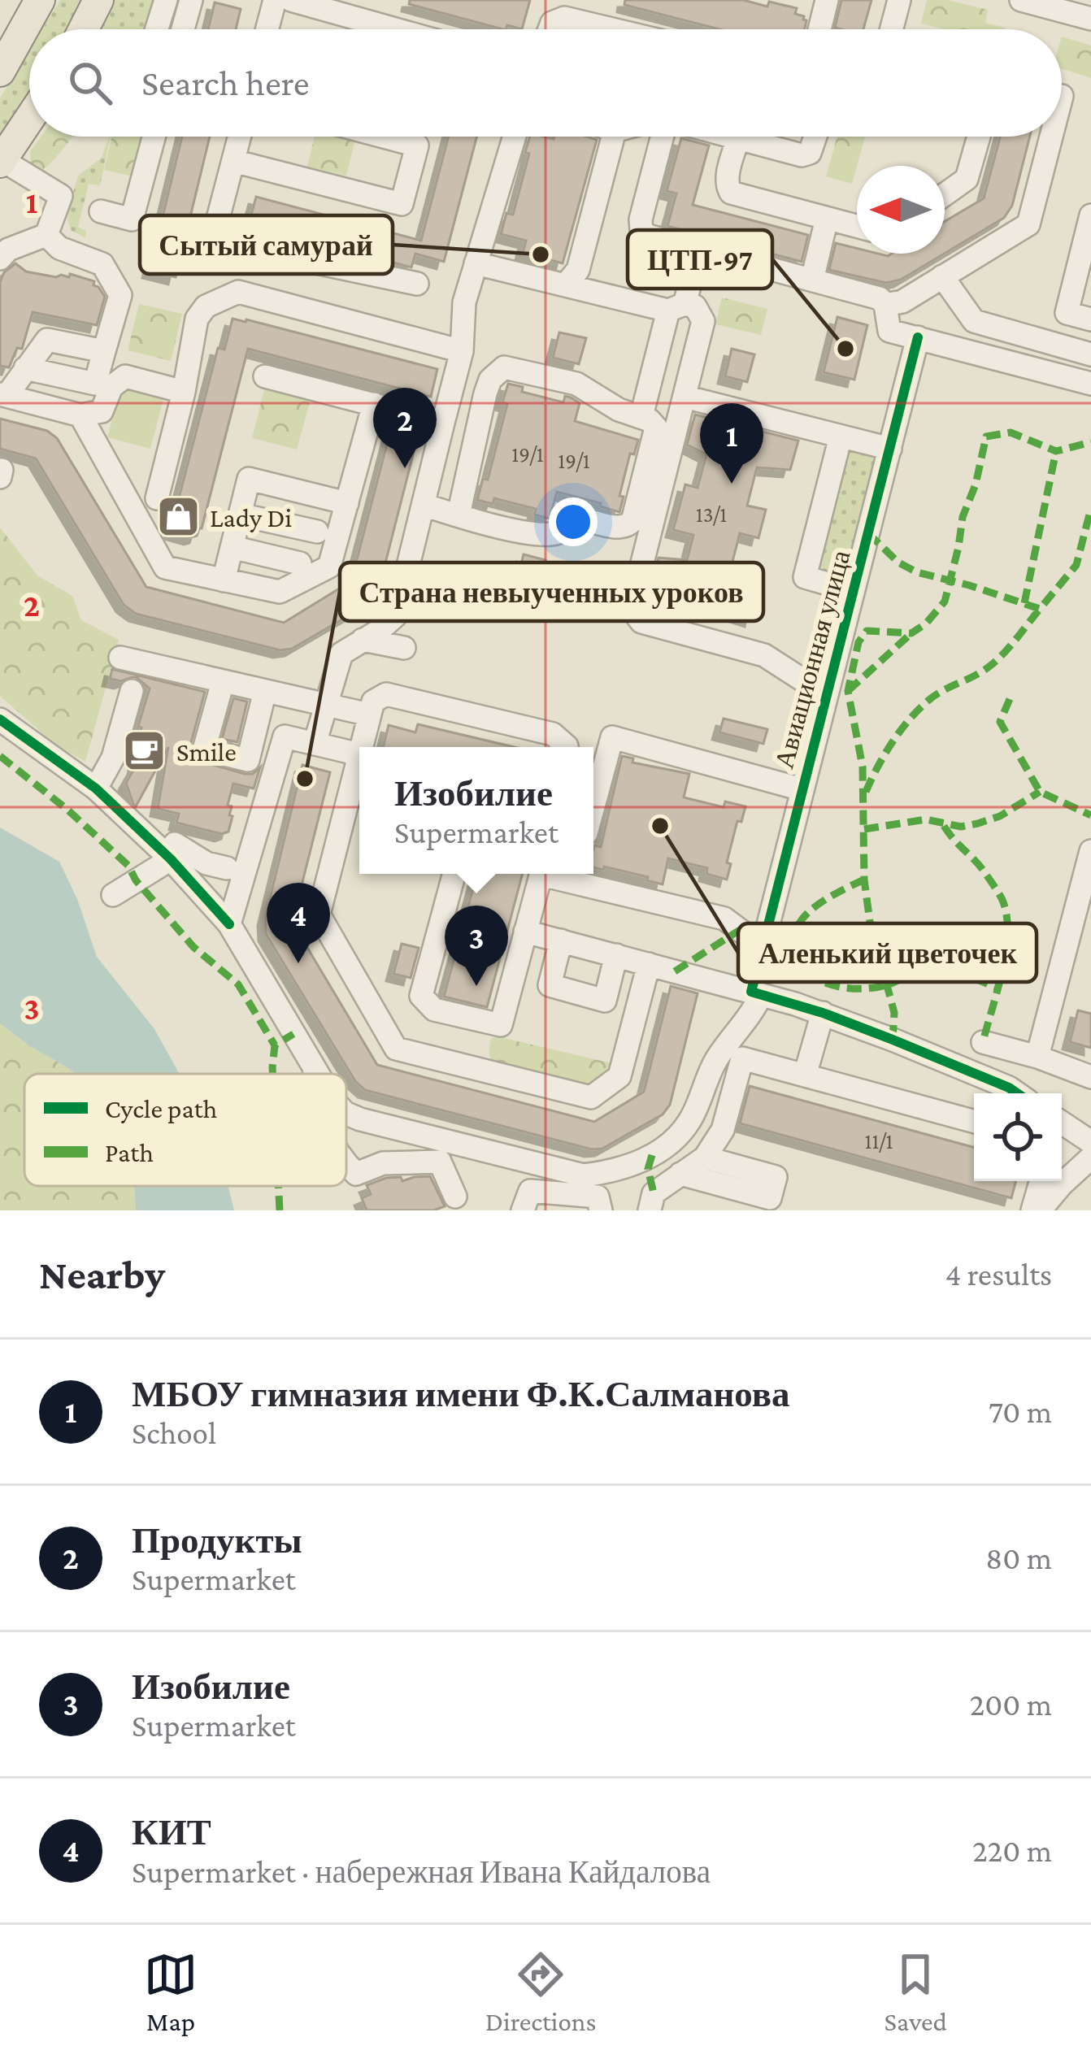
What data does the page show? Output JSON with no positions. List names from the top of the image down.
{
  "streets": {
    "street": ["Авиационная улица"]
  },
  "places": {
    "other": [
      "Сытый самурай",
      "ЦТП-97",
      "Страна невыученных уроков",
      "Аленький цветочек"
    ],
    "shop": ["Lady Di"],
    "cafe": ["Smile"]
  },
  "house_numbers": [
    "19/1",
    "19/1",
    "13/1",
    "11/1"
  ],
  "legend": ["Cycle path", "Path"],
  "north": "left",
  "page": {
    "search": "Search here",
    "pins": [
      "2",
      "1",
      "4",
      "3"
    ],
    "popup": ["Изобилие", "Supermarket"],
    "heading": ["Nearby", "4 results"],
    "list": [
      {
        "mark": "1",
        "name": "МБОУ гимназия имени Ф.К.Салманова",
        "note": "School",
        "value": "70 m"
      },
      {
        "mark": "2",
        "name": "Продукты",
        "note": "Supermarket",
        "value": "80 m"
      },
      {
        "mark": "3",
        "name": "Изобилие",
        "note": "Supermarket",
        "value": "200 m"
      },
      {
        "mark": "4",
        "name": "КИТ",
        "note": "Supermarket · набережная Ивана Кайдалова",
        "value": "220 m"
      }
    ],
    "nav": ["Map", "Directions", "Saved"]
  },
  "grid": {
    "rows": ["1", "2", "3"]
  }
}
